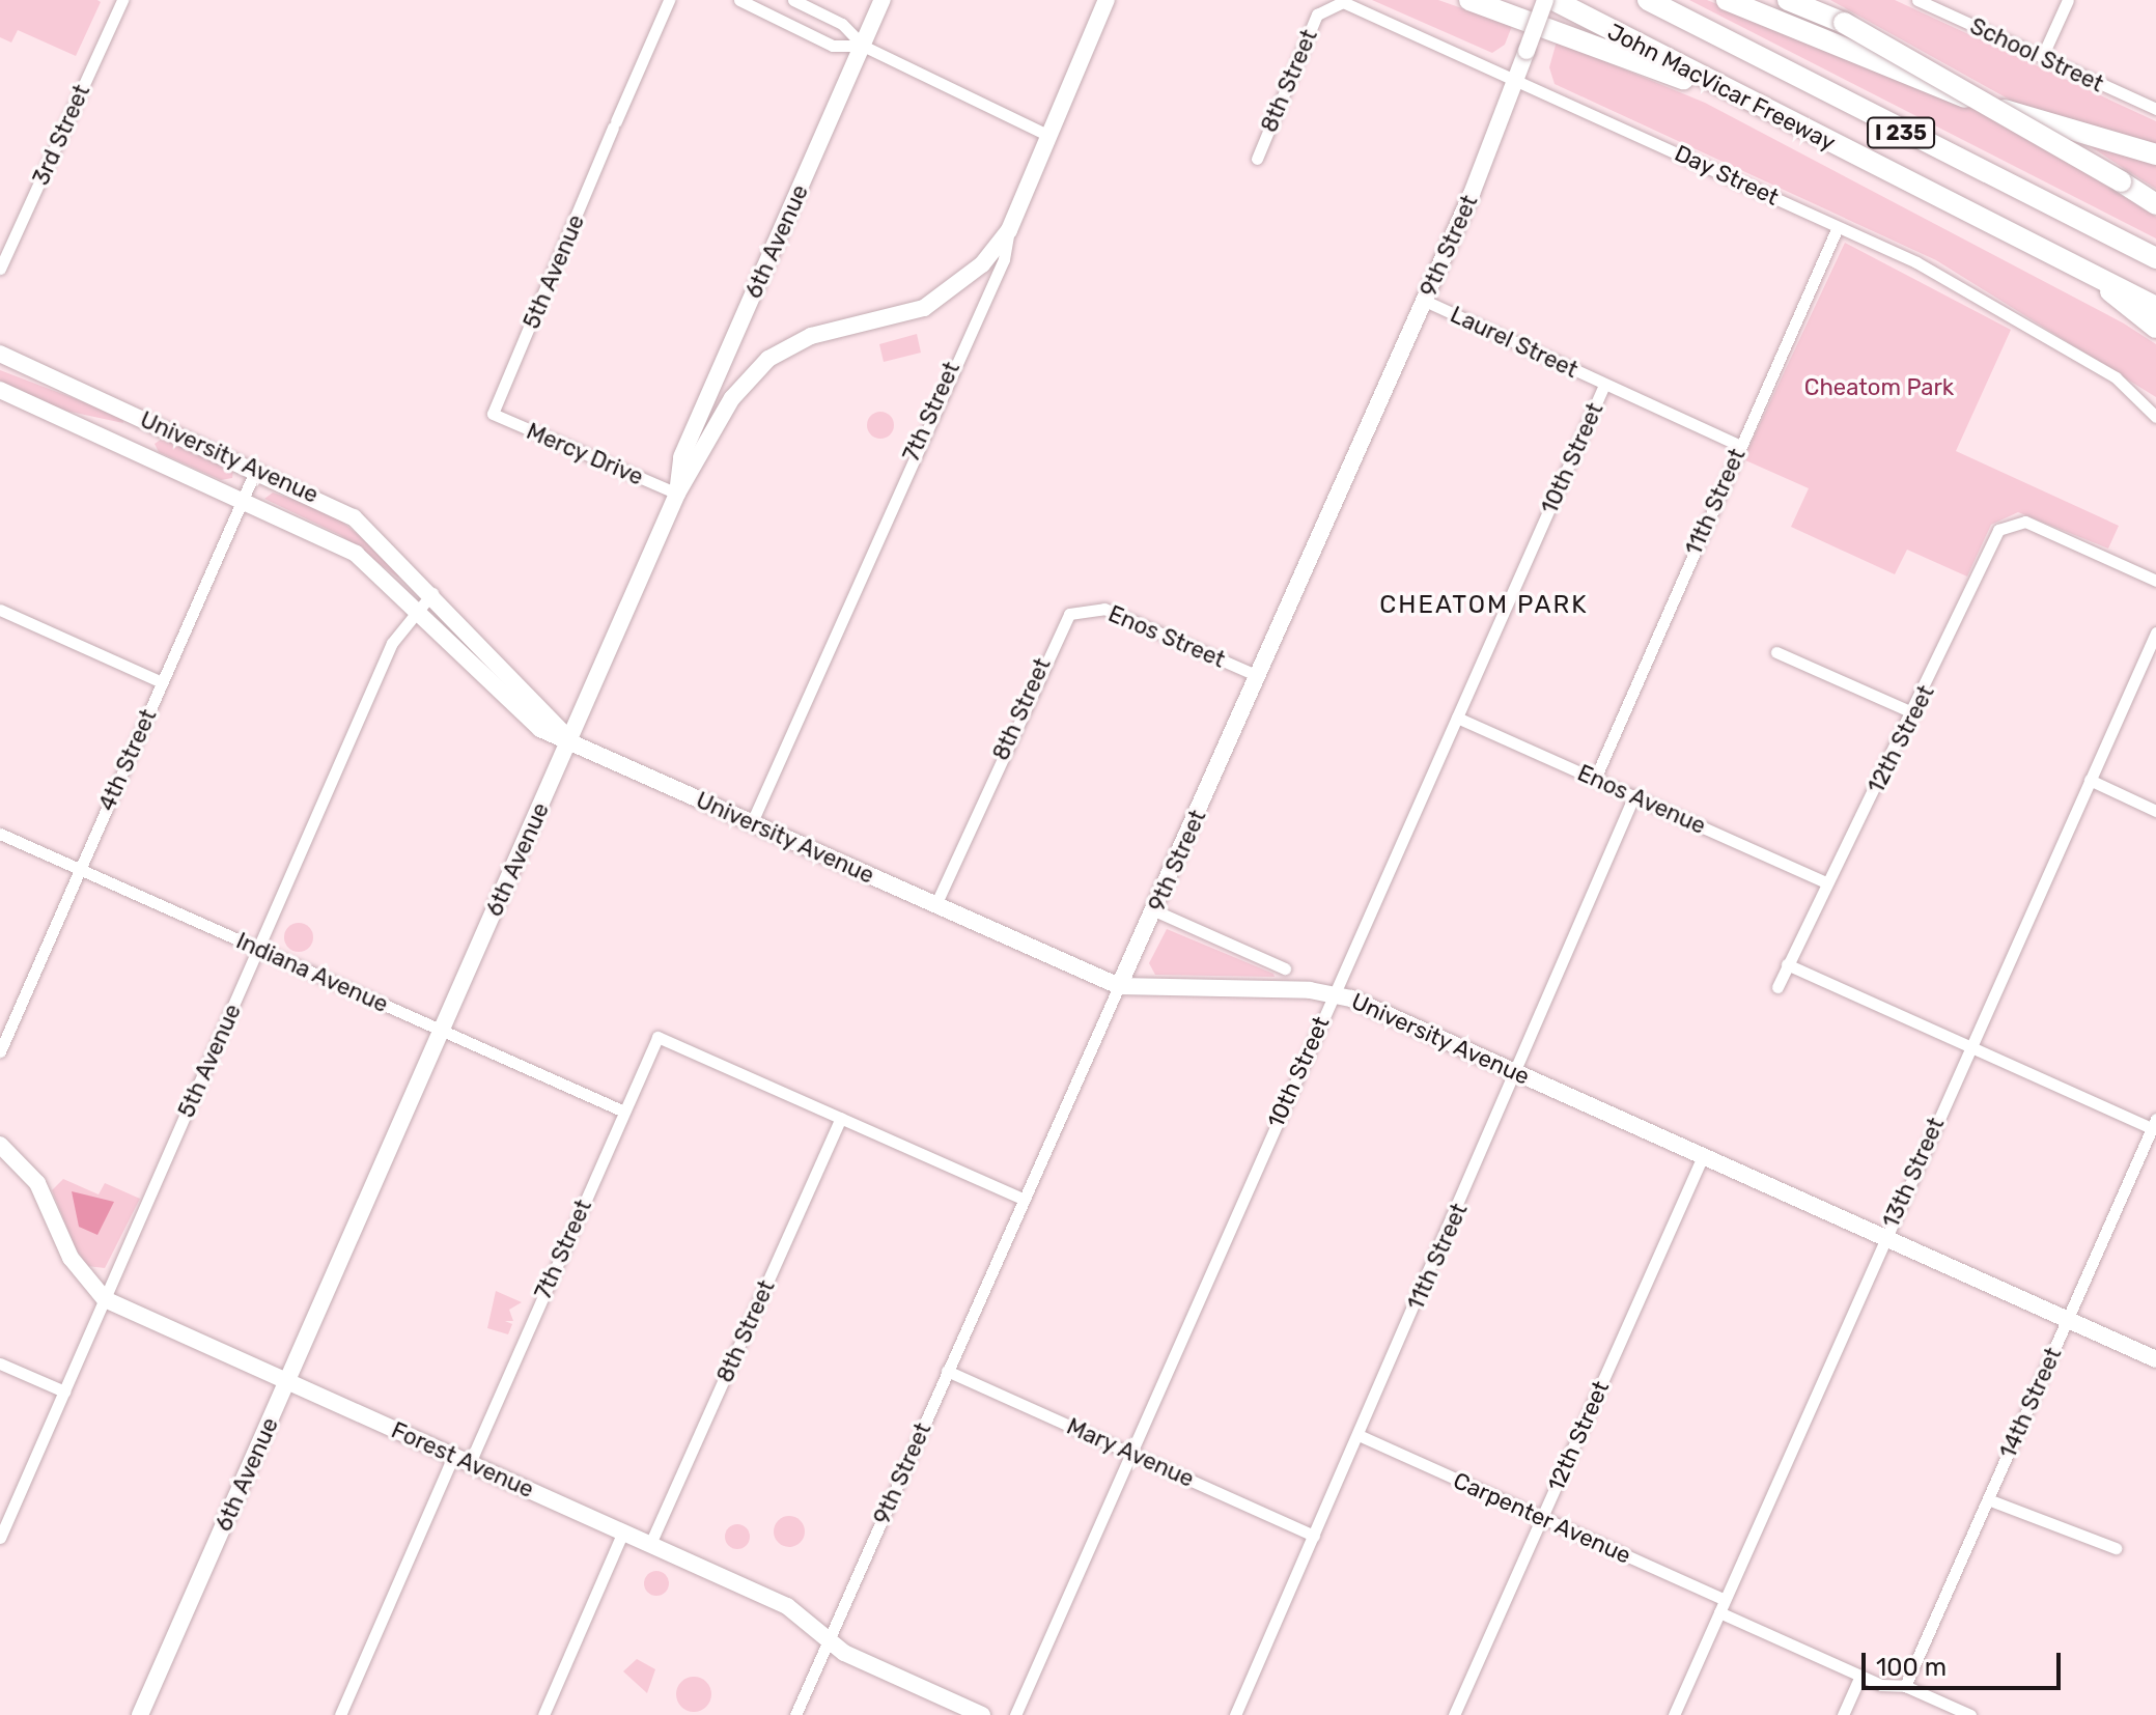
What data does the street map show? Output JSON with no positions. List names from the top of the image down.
{
  "streets": {
    "highway": ["John MacVicar Freeway", "I 235"],
    "main road": [
      "6th Avenue",
      "9th Street",
      "7th Street",
      "University Avenue",
      "Forest Avenue"
    ],
    "street": [
      "School Street",
      "8th Street",
      "3rd Street",
      "Day Street",
      "5th Avenue",
      "Laurel Street",
      "Mercy Drive",
      "10th Street",
      "11th Street",
      "Enos Street",
      "12th Street",
      "4th Street",
      "Enos Avenue",
      "Indiana Avenue",
      "13th Street",
      "14th Street",
      "Mary Avenue",
      "Carpenter Avenue"
    ]
  },
  "crossings": [
    ["8th Street", "Day Street"],
    ["8th Street", "7th Street"],
    ["8th Street", "University Avenue"],
    ["8th Street", "Enos Street"],
    ["8th Street", "Forest Avenue"],
    ["Day Street", "9th Street"],
    ["Day Street", "11th Street"],
    ["6th Avenue", "Mercy Drive"],
    ["6th Avenue", "University Avenue"],
    ["6th Avenue", "Indiana Avenue"],
    ["6th Avenue", "Forest Avenue"],
    ["9th Street", "Laurel Street"],
    ["9th Street", "University Avenue"],
    ["9th Street", "Enos Street"],
    ["9th Street", "Mary Avenue"],
    ["9th Street", "Forest Avenue"],
    ["5th Avenue", "Mercy Drive"],
    ["5th Avenue", "University Avenue"],
    ["5th Avenue", "Indiana Avenue"],
    ["5th Avenue", "Forest Avenue"],
    ["Laurel Street", "10th Street"],
    ["Laurel Street", "11th Street"],
    ["7th Street", "University Avenue"],
    ["7th Street", "Indiana Avenue"],
    ["7th Street", "Forest Avenue"],
    ["University Avenue", "10th Street"],
    ["University Avenue", "11th Street"],
    ["University Avenue", "12th Street"],
    ["University Avenue", "4th Street"],
    ["University Avenue", "13th Street"],
    ["University Avenue", "14th Street"],
    ["10th Street", "Enos Avenue"],
    ["10th Street", "Mary Avenue"],
    ["11th Street", "Enos Avenue"],
    ["11th Street", "Mary Avenue"],
    ["11th Street", "Carpenter Avenue"],
    ["12th Street", "Enos Avenue"],
    ["12th Street", "Carpenter Avenue"],
    ["4th Street", "Indiana Avenue"],
    ["13th Street", "Carpenter Avenue"],
    ["14th Street", "Carpenter Avenue"]
  ],
  "districts": ["CHEATOM PARK"],
  "parks": ["Cheatom Park"],
  "scale_bar": "100 m"
}
